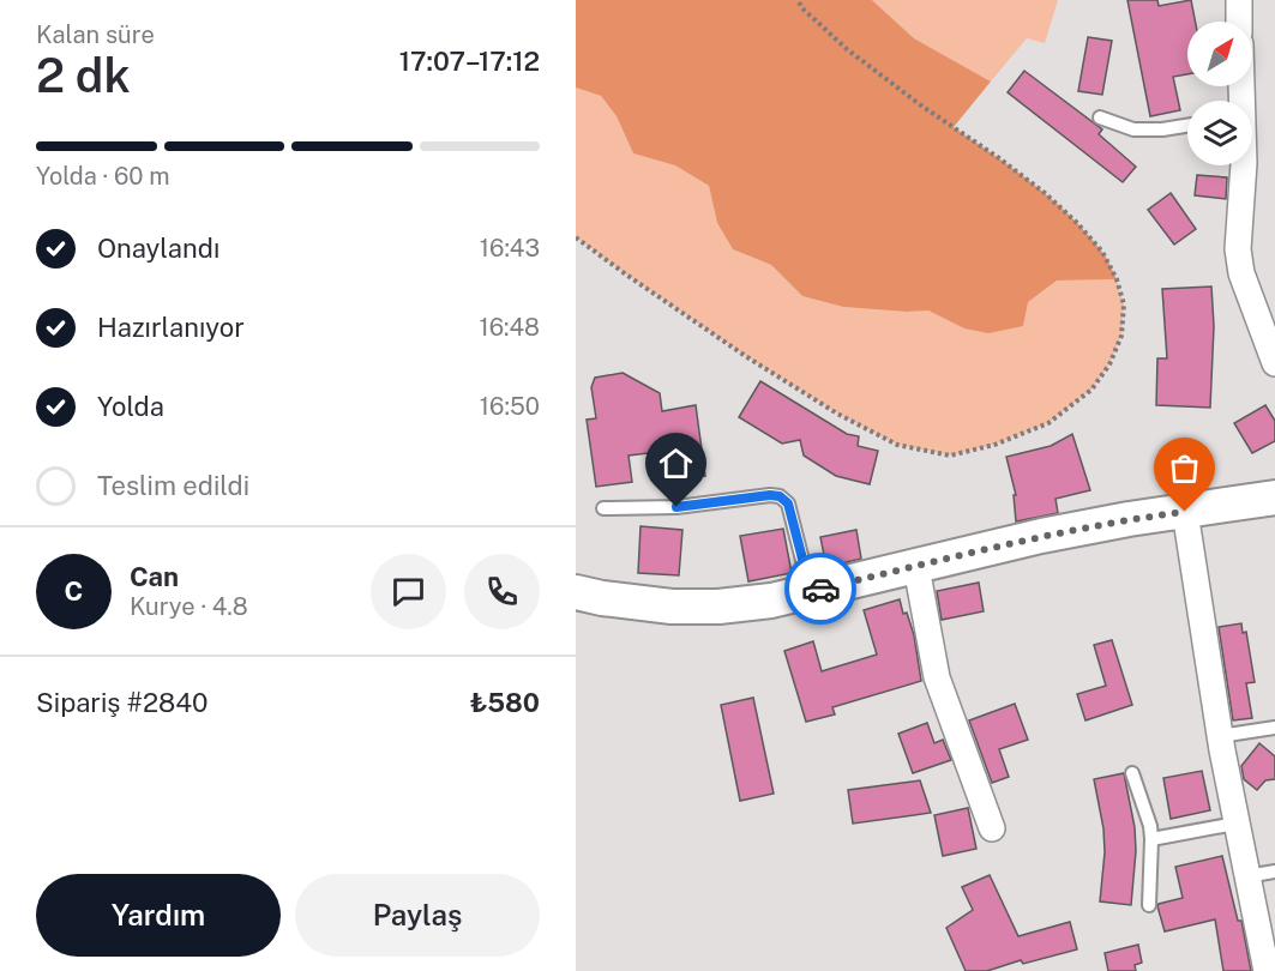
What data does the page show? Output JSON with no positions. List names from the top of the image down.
{
  "north": "top right",
  "page": {
    "heading": ["2 dk", "Kalan süre", "17:07–17:12"],
    "panel": [
      "Can",
      "Kurye · 4.8",
      "Sipariş #2840",
      "₺580"
    ],
    "bar": "Yolda · 60 m",
    "list": [
      ["Onaylandı", "16:43"],
      ["Hazırlanıyor", "16:48"],
      ["Yolda", "16:50"],
      "Teslim edildi"
    ],
    "round": "C",
    "buttons": ["Yardım", "Paylaş"]
  }
}
